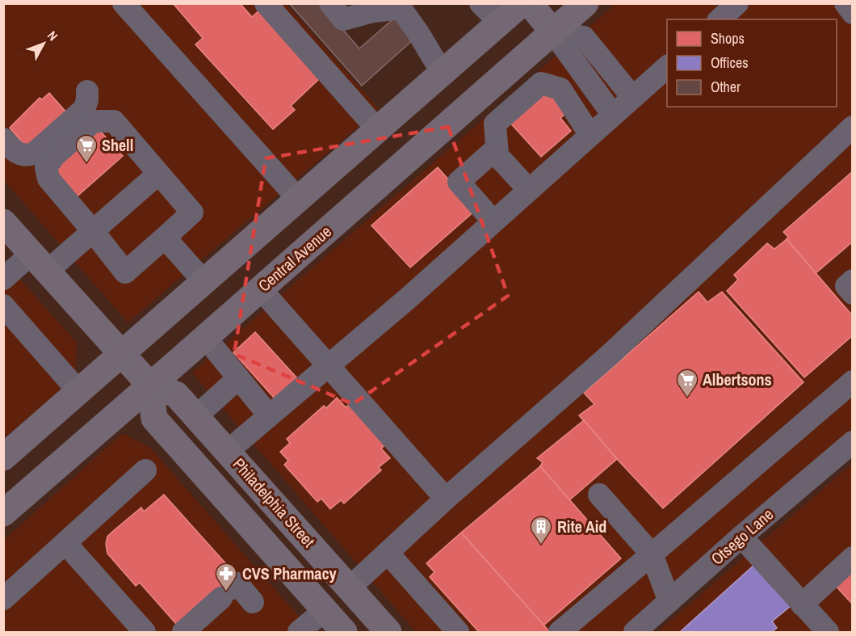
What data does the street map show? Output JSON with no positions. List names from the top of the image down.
{
  "streets": {
    "main road": ["Central Avenue", "Philadelphia Street"],
    "street": ["Otsego Lane"]
  },
  "crossings": [
    ["Central Avenue", "Philadelphia Street"]
  ],
  "places": {
    "supermarket": ["Shell", "Albertsons"],
    "building": ["Rite Aid"],
    "pharmacy": ["CVS Pharmacy"]
  },
  "legend": ["Shops", "Offices", "Other"],
  "north": "top right"
}
